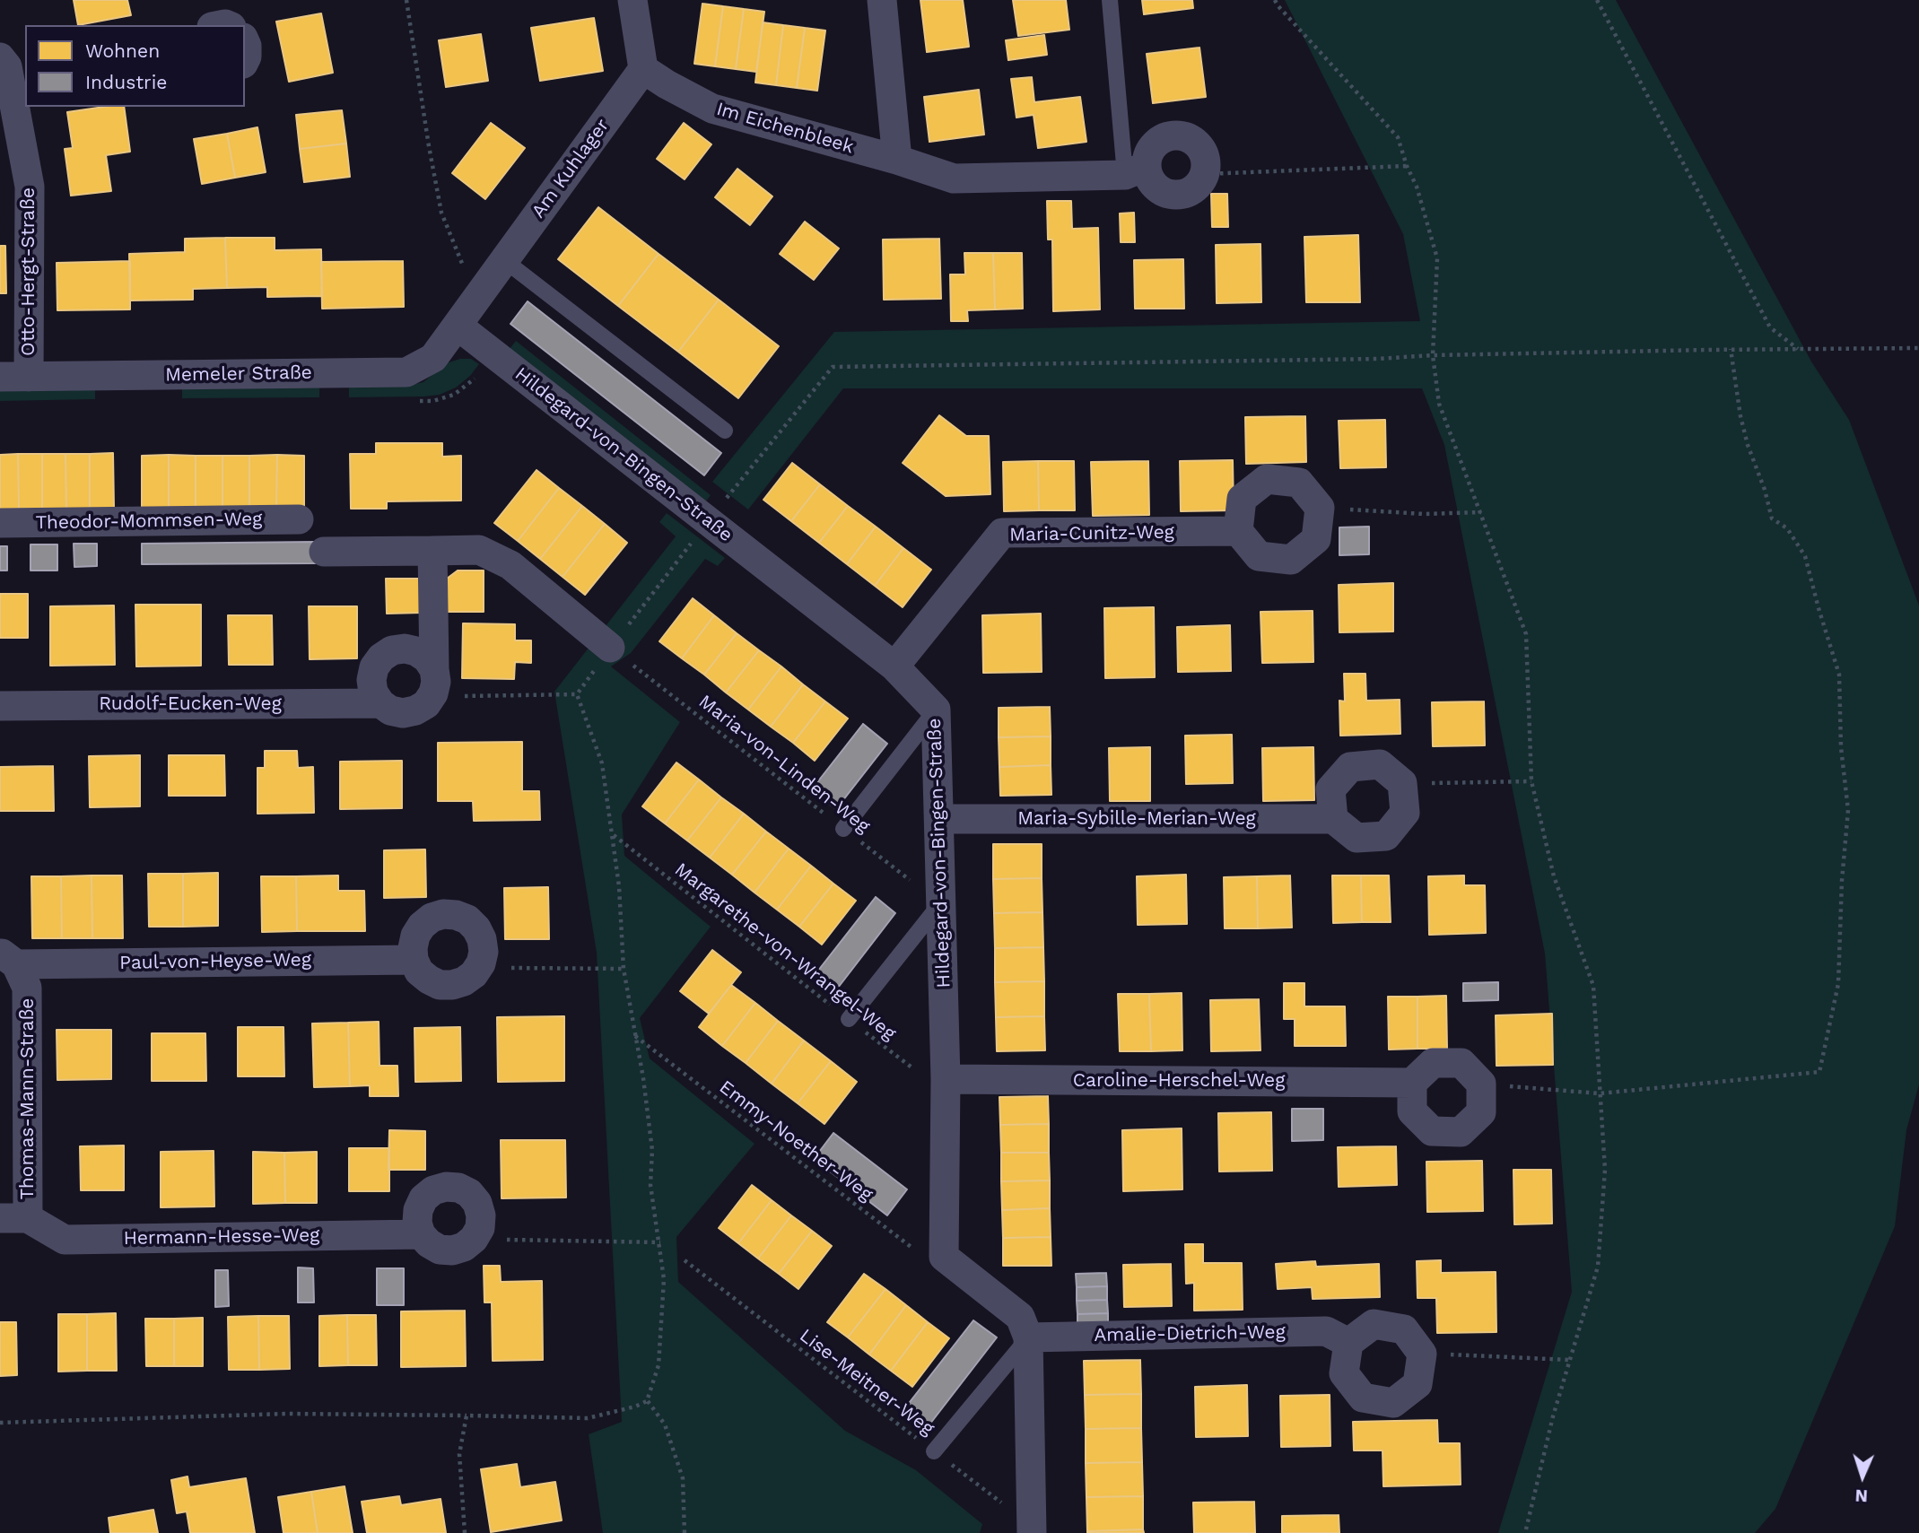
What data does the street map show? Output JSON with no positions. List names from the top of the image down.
{
  "streets": {
    "street": [
      "Im Eichenbleek",
      "Am Kuhlager",
      "Otto-Hergt-Straße",
      "Memeler Straße",
      "Hildegard-von-Bingen-Straße",
      "Theodor-Mommsen-Weg",
      "Maria-Cunitz-Weg",
      "Rudolf-Eucken-Weg",
      "Maria-Sybille-Merian-Weg",
      "Paul-von-Heyse-Weg",
      "Caroline-Herschel-Weg",
      "Thomas-Mann-Straße",
      "Hermann-Hesse-Weg",
      "Amalie-Dietrich-Weg"
    ],
    "path": [
      "Maria-von-Linden-Weg",
      "Margarethe-von-Wrangel-Weg",
      "Emmy-Noether-Weg",
      "Lise-Meitner-Weg"
    ]
  },
  "crossings": [
    ["Im Eichenbleek", "Am Kuhlager"],
    ["Am Kuhlager", "Memeler Straße"],
    ["Am Kuhlager", "Hildegard-von-Bingen-Straße"],
    ["Otto-Hergt-Straße", "Memeler Straße"],
    ["Memeler Straße", "Hildegard-von-Bingen-Straße"],
    ["Hildegard-von-Bingen-Straße", "Maria-Cunitz-Weg"],
    ["Hildegard-von-Bingen-Straße", "Maria-von-Linden-Weg"],
    ["Hildegard-von-Bingen-Straße", "Maria-Sybille-Merian-Weg"],
    ["Hildegard-von-Bingen-Straße", "Margarethe-von-Wrangel-Weg"],
    ["Hildegard-von-Bingen-Straße", "Caroline-Herschel-Weg"],
    ["Hildegard-von-Bingen-Straße", "Emmy-Noether-Weg"],
    ["Margarethe-von-Wrangel-Weg", "Caroline-Herschel-Weg"],
    ["Paul-von-Heyse-Weg", "Thomas-Mann-Straße"],
    ["Thomas-Mann-Straße", "Hermann-Hesse-Weg"]
  ],
  "legend": ["Wohnen", "Industrie"],
  "north": "bottom"
}
